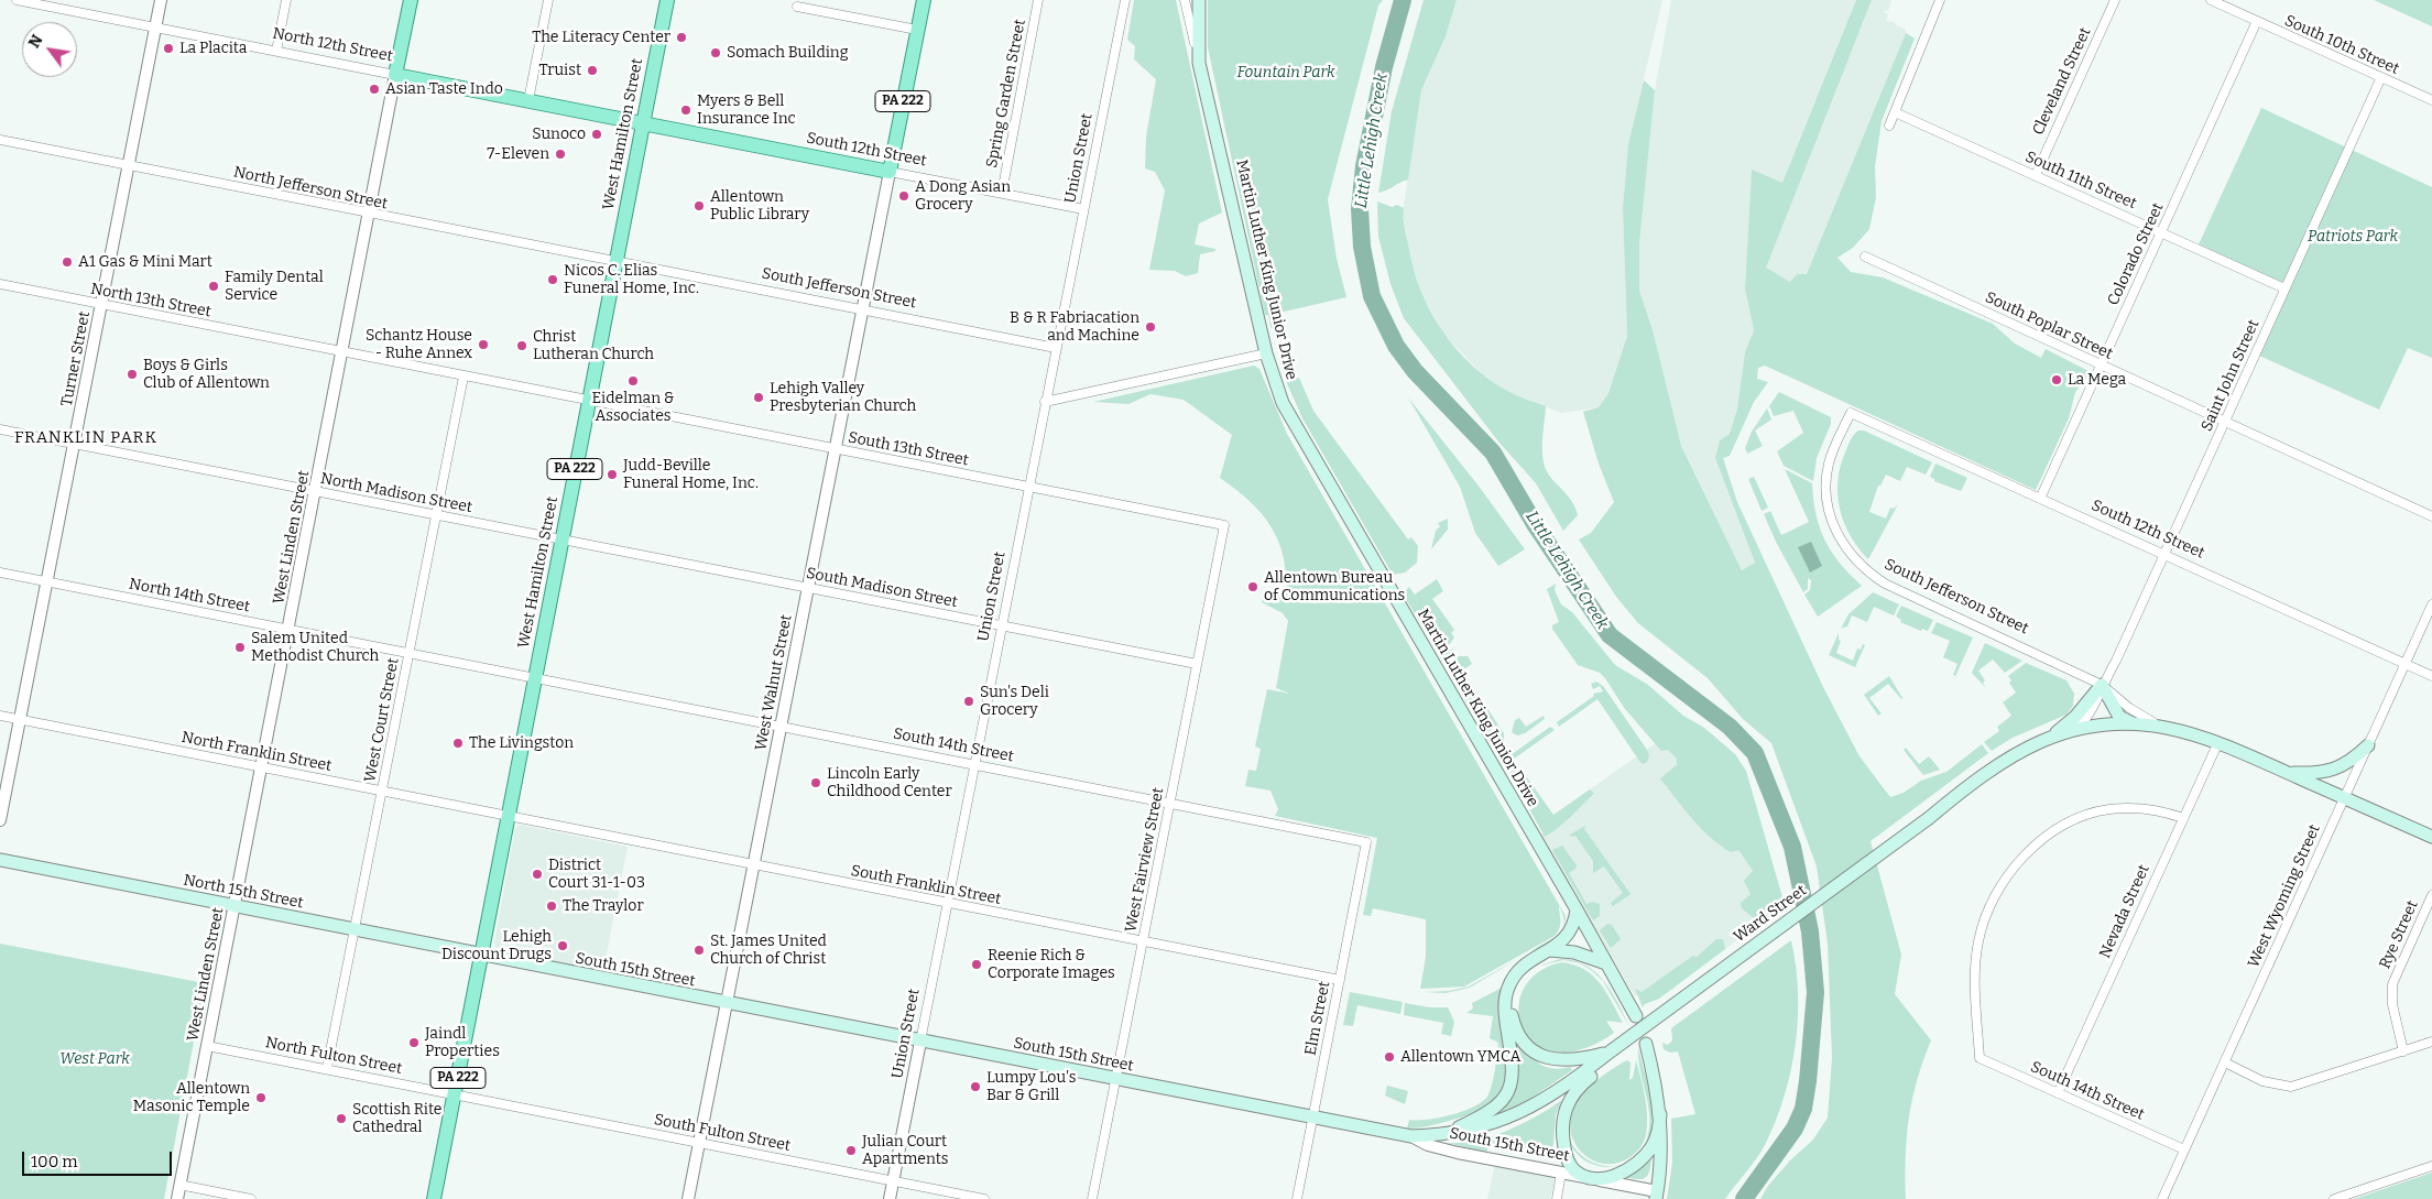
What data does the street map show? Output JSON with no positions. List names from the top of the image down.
{
  "streets": {
    "main road": [
      "North 12th Street",
      "PA 222",
      "West Hamilton Street",
      "South 12th Street",
      "Martin Luther King Junior Drive",
      "North 15th Street",
      "Ward Street",
      "South 15th Street"
    ],
    "street": [
      "South 10th Street",
      "Cleveland Street",
      "Spring Garden Street",
      "Union Street",
      "South 11th Street",
      "North Jefferson Street",
      "Colorado Street",
      "South Jefferson Street",
      "North 13th Street",
      "South Poplar Street",
      "Turner Street",
      "Saint John Street",
      "South 13th Street",
      "North Madison Street",
      "West Linden Street",
      "South Madison Street",
      "North 14th Street",
      "West Walnut Street",
      "West Court Street",
      "South 14th Street",
      "North Franklin Street",
      "West Fairview Street",
      "South Franklin Street",
      "West Wyoming Street",
      "Nevada Street",
      "Rye Street",
      "Elm Street",
      "North Fulton Street",
      "South Fulton Street"
    ]
  },
  "crossings": [
    ["North 12th Street", "West Hamilton Street"],
    ["North 12th Street", "South 12th Street"],
    ["North 12th Street", "Turner Street"],
    ["North 12th Street", "West Linden Street"],
    ["South 10th Street", "Colorado Street"],
    ["South 10th Street", "Saint John Street"],
    ["Cleveland Street", "South 11th Street"],
    ["Spring Garden Street", "South 12th Street"],
    ["PA 222", "West Hamilton Street"],
    ["PA 222", "South 12th Street"],
    ["PA 222", "West Walnut Street"],
    ["PA 222", "North 15th Street"],
    ["PA 222", "South 15th Street"],
    ["PA 222", "North Fulton Street"],
    ["PA 222", "South Fulton Street"],
    ["West Hamilton Street", "South 12th Street"],
    ["West Hamilton Street", "North Jefferson Street"],
    ["West Hamilton Street", "South Jefferson Street"],
    ["West Hamilton Street", "North 13th Street"],
    ["West Hamilton Street", "South 13th Street"],
    ["West Hamilton Street", "North Madison Street"],
    ["West Hamilton Street", "South Madison Street"],
    ["West Hamilton Street", "North 14th Street"],
    ["West Hamilton Street", "South 14th Street"],
    ["West Hamilton Street", "North Franklin Street"],
    ["West Hamilton Street", "South Franklin Street"],
    ["West Hamilton Street", "North 15th Street"],
    ["West Hamilton Street", "South 15th Street"],
    ["South 12th Street", "Union Street"],
    ["South 12th Street", "Colorado Street"],
    ["South 12th Street", "South Jefferson Street"],
    ["South 12th Street", "Saint John Street"],
    ["South 12th Street", "West Walnut Street"],
    ["South 12th Street", "West Wyoming Street"],
    ["Union Street", "South Jefferson Street"],
    ["Union Street", "South 13th Street"],
    ["Union Street", "South Madison Street"],
    ["Union Street", "South 14th Street"],
    ["Union Street", "South Franklin Street"],
    ["Union Street", "South 15th Street"],
    ["Union Street", "South Fulton Street"],
    ["South 11th Street", "Colorado Street"],
    ["South 11th Street", "Saint John Street"],
    ["North Jefferson Street", "South Jefferson Street"],
    ["North Jefferson Street", "Turner Street"],
    ["North Jefferson Street", "West Linden Street"],
    ["Colorado Street", "South Poplar Street"],
    ["South Jefferson Street", "Saint John Street"],
    ["South Jefferson Street", "West Walnut Street"],
    ["North 13th Street", "Turner Street"],
    ["North 13th Street", "South 13th Street"],
    ["North 13th Street", "West Linden Street"],
    ["North 13th Street", "West Court Street"],
    ["South Poplar Street", "Saint John Street"],
    ["Turner Street", "North Madison Street"],
    ["Turner Street", "North 14th Street"],
    ["Turner Street", "North Franklin Street"],
    ["Saint John Street", "Ward Street"],
    ["South 13th Street", "West Walnut Street"],
    ["South 13th Street", "West Fairview Street"],
    ["North Madison Street", "West Linden Street"],
    ["North Madison Street", "South Madison Street"],
    ["North Madison Street", "West Court Street"],
    ["West Linden Street", "North 14th Street"],
    ["West Linden Street", "North Franklin Street"],
    ["West Linden Street", "North 15th Street"],
    ["West Linden Street", "North Fulton Street"],
    ["South Madison Street", "West Walnut Street"],
    ["South Madison Street", "West Fairview Street"],
    ["North 14th Street", "West Court Street"],
    ["North 14th Street", "South 14th Street"],
    ["West Walnut Street", "South 14th Street"],
    ["West Walnut Street", "South Franklin Street"],
    ["West Walnut Street", "South 15th Street"],
    ["West Walnut Street", "South Fulton Street"],
    ["West Court Street", "North Franklin Street"],
    ["West Court Street", "North 15th Street"],
    ["West Court Street", "North Fulton Street"],
    ["South 14th Street", "West Fairview Street"],
    ["South 14th Street", "West Wyoming Street"],
    ["South 14th Street", "Nevada Street"],
    ["South 14th Street", "Elm Street"],
    ["North Franklin Street", "South Franklin Street"],
    ["West Fairview Street", "South Franklin Street"],
    ["West Fairview Street", "South 15th Street"],
    ["South Franklin Street", "Elm Street"],
    ["North 15th Street", "South 15th Street"],
    ["Ward Street", "South 15th Street"],
    ["South 15th Street", "Elm Street"],
    ["North Fulton Street", "South Fulton Street"]
  ],
  "districts": ["FRANKLIN PARK"],
  "water": ["Little Lehigh Creek"],
  "parks": ["Fountain Park", "Patriots Park", "West Park"],
  "places": [
    "The Literacy Center",
    "La Placita",
    "Somach Building",
    "Truist",
    "Asian Taste Indo",
    "Myers & Bell Insurance Inc",
    "Sunoco",
    "7-Eleven",
    "A Dong Asian Grocery",
    "Allentown Public Library",
    "A1 Gas & Mini Mart",
    "Nicos C. Elias Funeral Home, Inc.",
    "Family Dental Service",
    "B & R Fabriacation and Machine",
    "Schantz House - Ruhe Annex",
    "Christ Lutheran Church",
    "Boys & Girls Club of Allentown",
    "La Mega",
    "Eidelman & Associates",
    "Lehigh Valley Presbyterian Church",
    "Judd-Beville Funeral Home, Inc.",
    "Allentown Bureau of Communications",
    "Salem United Methodist Church",
    "Sun's Deli Grocery",
    "The Livingston",
    "Lincoln Early Childhood Center",
    "District Court 31-1-03",
    "The Traylor",
    "Lehigh Discount Drugs",
    "St. James United Church of Christ",
    "Reenie Rich & Corporate Images",
    "Jaindl Properties",
    "Allentown YMCA",
    "Lumpy Lou's Bar & Grill",
    "Allentown Masonic Temple",
    "Scottish Rite Cathedral",
    "Julian Court Apartments"
  ],
  "scale_bar": "100 m",
  "north": "top left"
}
